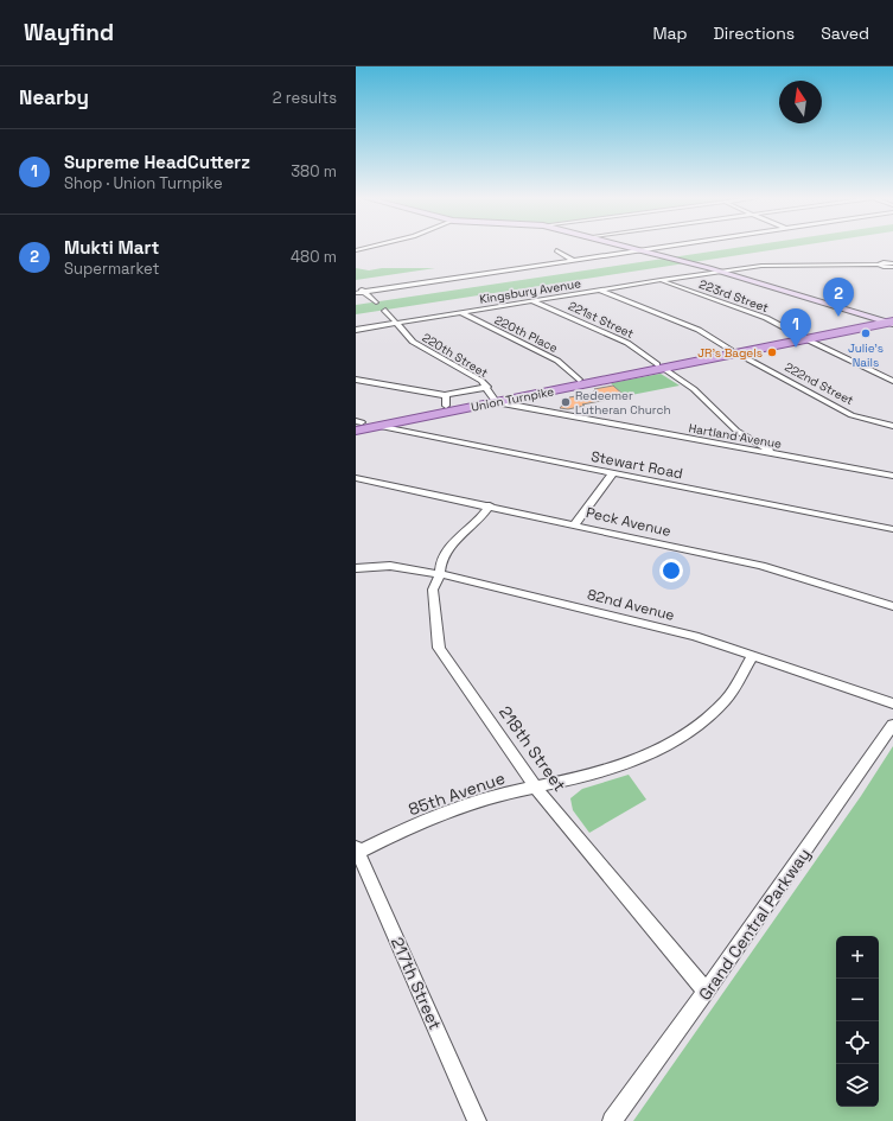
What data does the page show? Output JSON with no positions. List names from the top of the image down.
{
  "streets": {
    "main road": ["Union Turnpike"],
    "street": [
      "Kingsbury Avenue",
      "223rd Street",
      "221st Street",
      "220th Place",
      "220th Street",
      "222nd Street",
      "Hartland Avenue",
      "Stewart Road",
      "Peck Avenue",
      "82nd Avenue",
      "218th Street",
      "85th Avenue",
      "Grand Central Parkway",
      "217th Street"
    ]
  },
  "crossings": [
    ["Kingsbury Avenue", "223rd Street"],
    ["Kingsbury Avenue", "221st Street"],
    ["Kingsbury Avenue", "220th Place"],
    ["Kingsbury Avenue", "220th Street"],
    ["Kingsbury Avenue", "222nd Street"],
    ["223rd Street", "Union Turnpike"],
    ["221st Street", "Union Turnpike"],
    ["221st Street", "Hartland Avenue"],
    ["220th Place", "Union Turnpike"],
    ["220th Street", "Union Turnpike"],
    ["220th Street", "Hartland Avenue"],
    ["222nd Street", "Union Turnpike"],
    ["Union Turnpike", "Hartland Avenue"],
    ["Union Turnpike", "Stewart Road"],
    ["Peck Avenue", "218th Street"],
    ["82nd Avenue", "218th Street"],
    ["82nd Avenue", "85th Avenue"],
    ["218th Street", "85th Avenue"],
    ["218th Street", "Grand Central Parkway"],
    ["85th Avenue", "217th Street"]
  ],
  "places": ["Julie's Nails", "JR's Bagels", "Redeemer Lutheran Church"],
  "north": "top",
  "page": {
    "header": "Wayfind",
    "nav": ["Map", "Directions", "Saved"],
    "heading": ["Nearby", "2 results"],
    "list": [
      {
        "mark": "1",
        "name": "Supreme HeadCutterz",
        "note": "Shop · Union Turnpike",
        "value": "380 m"
      },
      {
        "mark": "2",
        "name": "Mukti Mart",
        "note": "Supermarket",
        "value": "480 m"
      }
    ],
    "pins": ["2", "1"],
    "map_buttons": ["+", "−"]
  }
}
